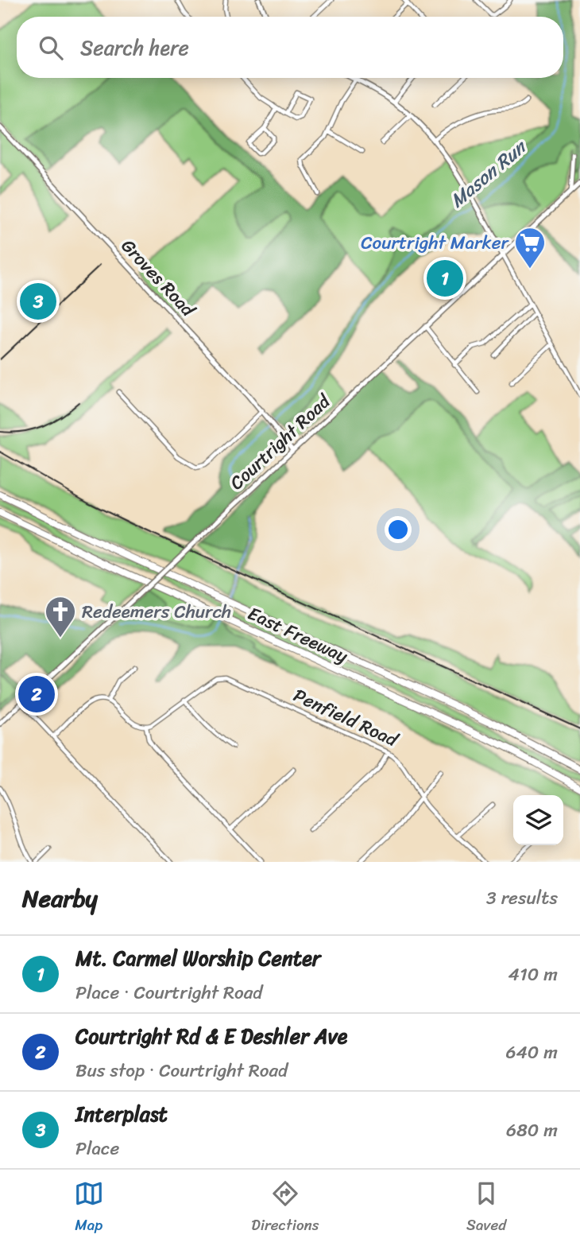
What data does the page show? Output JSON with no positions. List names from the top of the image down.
{
  "streets": {
    "highway": ["East Freeway"],
    "street": ["Groves Road", "Courtright Road", "Penfield Road"]
  },
  "crossings": [
    ["Groves Road", "Courtright Road"]
  ],
  "water": ["Mason Run"],
  "places": {
    "supermarket": ["Courtright Marker"],
    "church": ["Redeemers Church"]
  },
  "page": {
    "search": "Search here",
    "pins": ["1", "3", "2"],
    "heading": ["Nearby", "3 results"],
    "list": [
      {
        "mark": "1",
        "name": "Mt. Carmel Worship Center",
        "note": "Place · Courtright Road",
        "value": "410 m"
      },
      {
        "mark": "2",
        "name": "Courtright Rd & E Deshler Ave",
        "note": "Bus stop · Courtright Road",
        "value": "640 m"
      },
      {
        "mark": "3",
        "name": "Interplast",
        "note": "Place",
        "value": "680 m"
      }
    ],
    "nav": ["Map", "Directions", "Saved"]
  }
}
